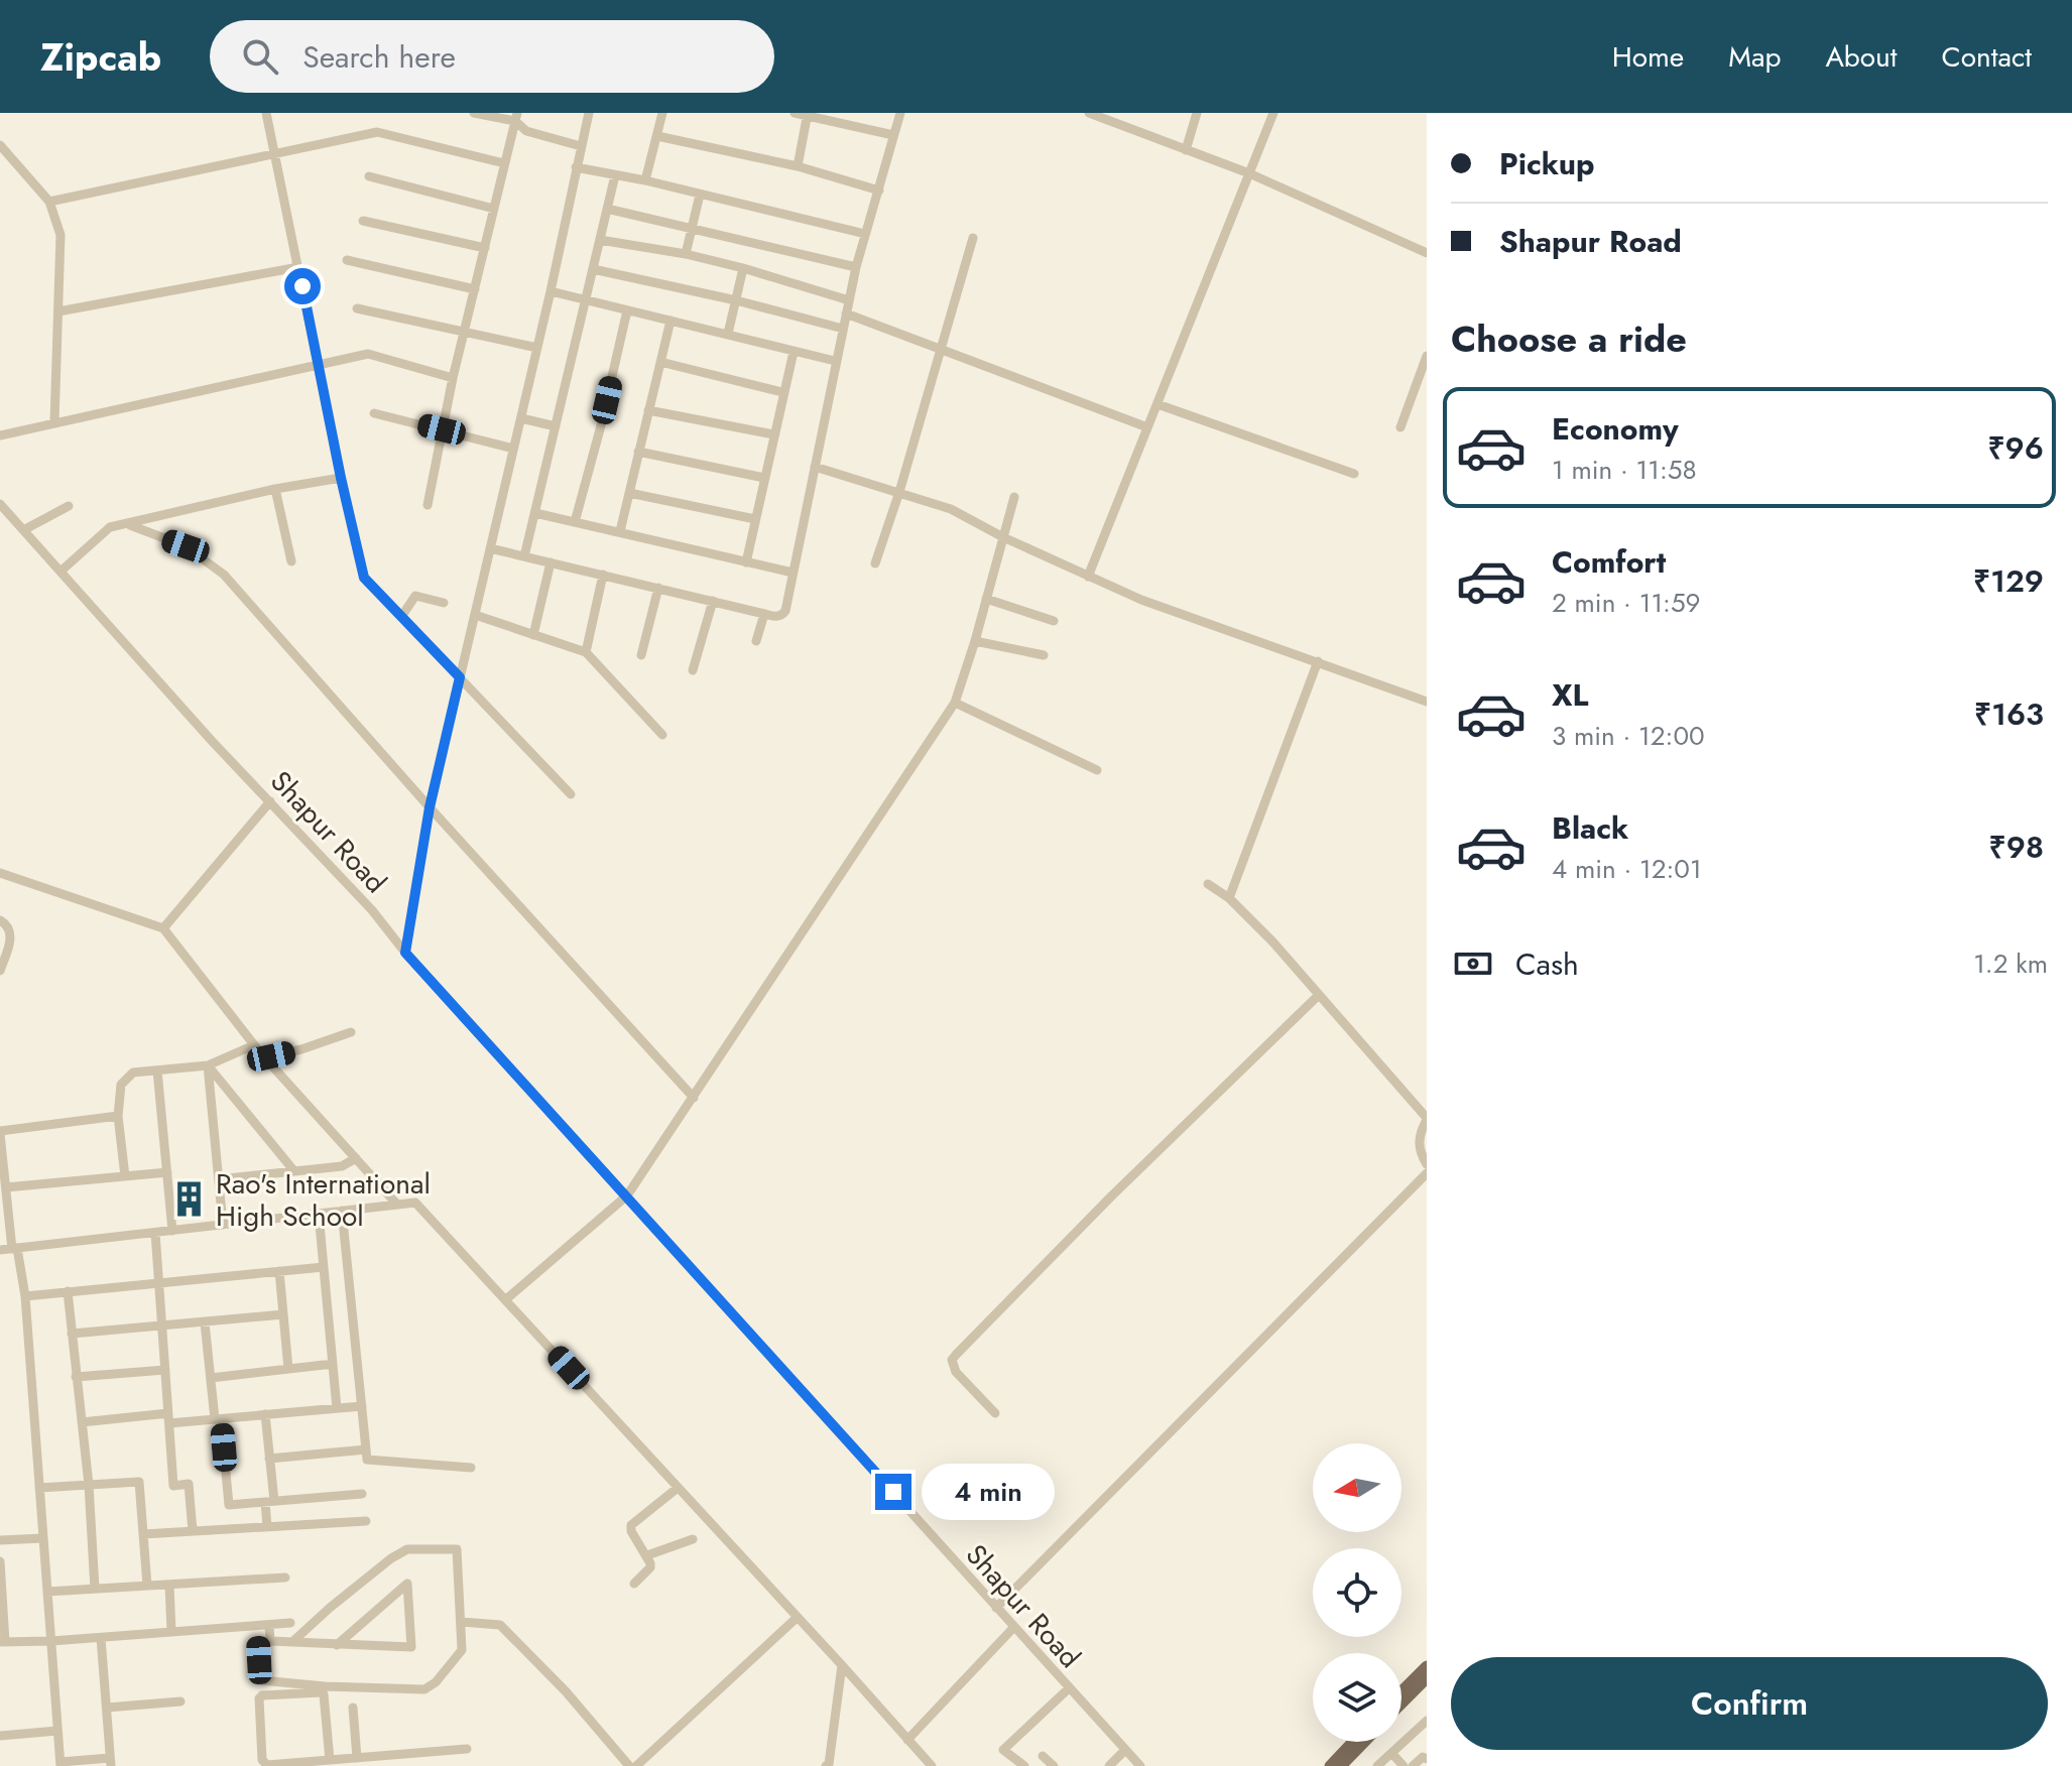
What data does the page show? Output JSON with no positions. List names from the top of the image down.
{
  "streets": {
    "street": ["Shapur Road"]
  },
  "places": {
    "building": ["Rao's International High School"]
  },
  "north": "left",
  "page": {
    "header": "Zipcab",
    "search": "Search here",
    "nav": [
      "Home",
      "Map",
      "About",
      "Contact"
    ],
    "banner": ["Pickup", "Shapur Road"],
    "heading": "Choose a ride",
    "list": [
      {
        "name": "Economy",
        "note": "1 min · 11:58",
        "value": "₹96"
      },
      {
        "name": "Comfort",
        "note": "2 min · 11:59",
        "value": "₹129"
      },
      {
        "name": "XL",
        "note": "3 min · 12:00",
        "value": "₹163"
      },
      {
        "name": "Black",
        "note": "4 min · 12:01",
        "value": "₹98"
      }
    ],
    "pay": ["Cash", "1.2 km"],
    "bubble": "4 min",
    "buttons": "Confirm"
  }
}
